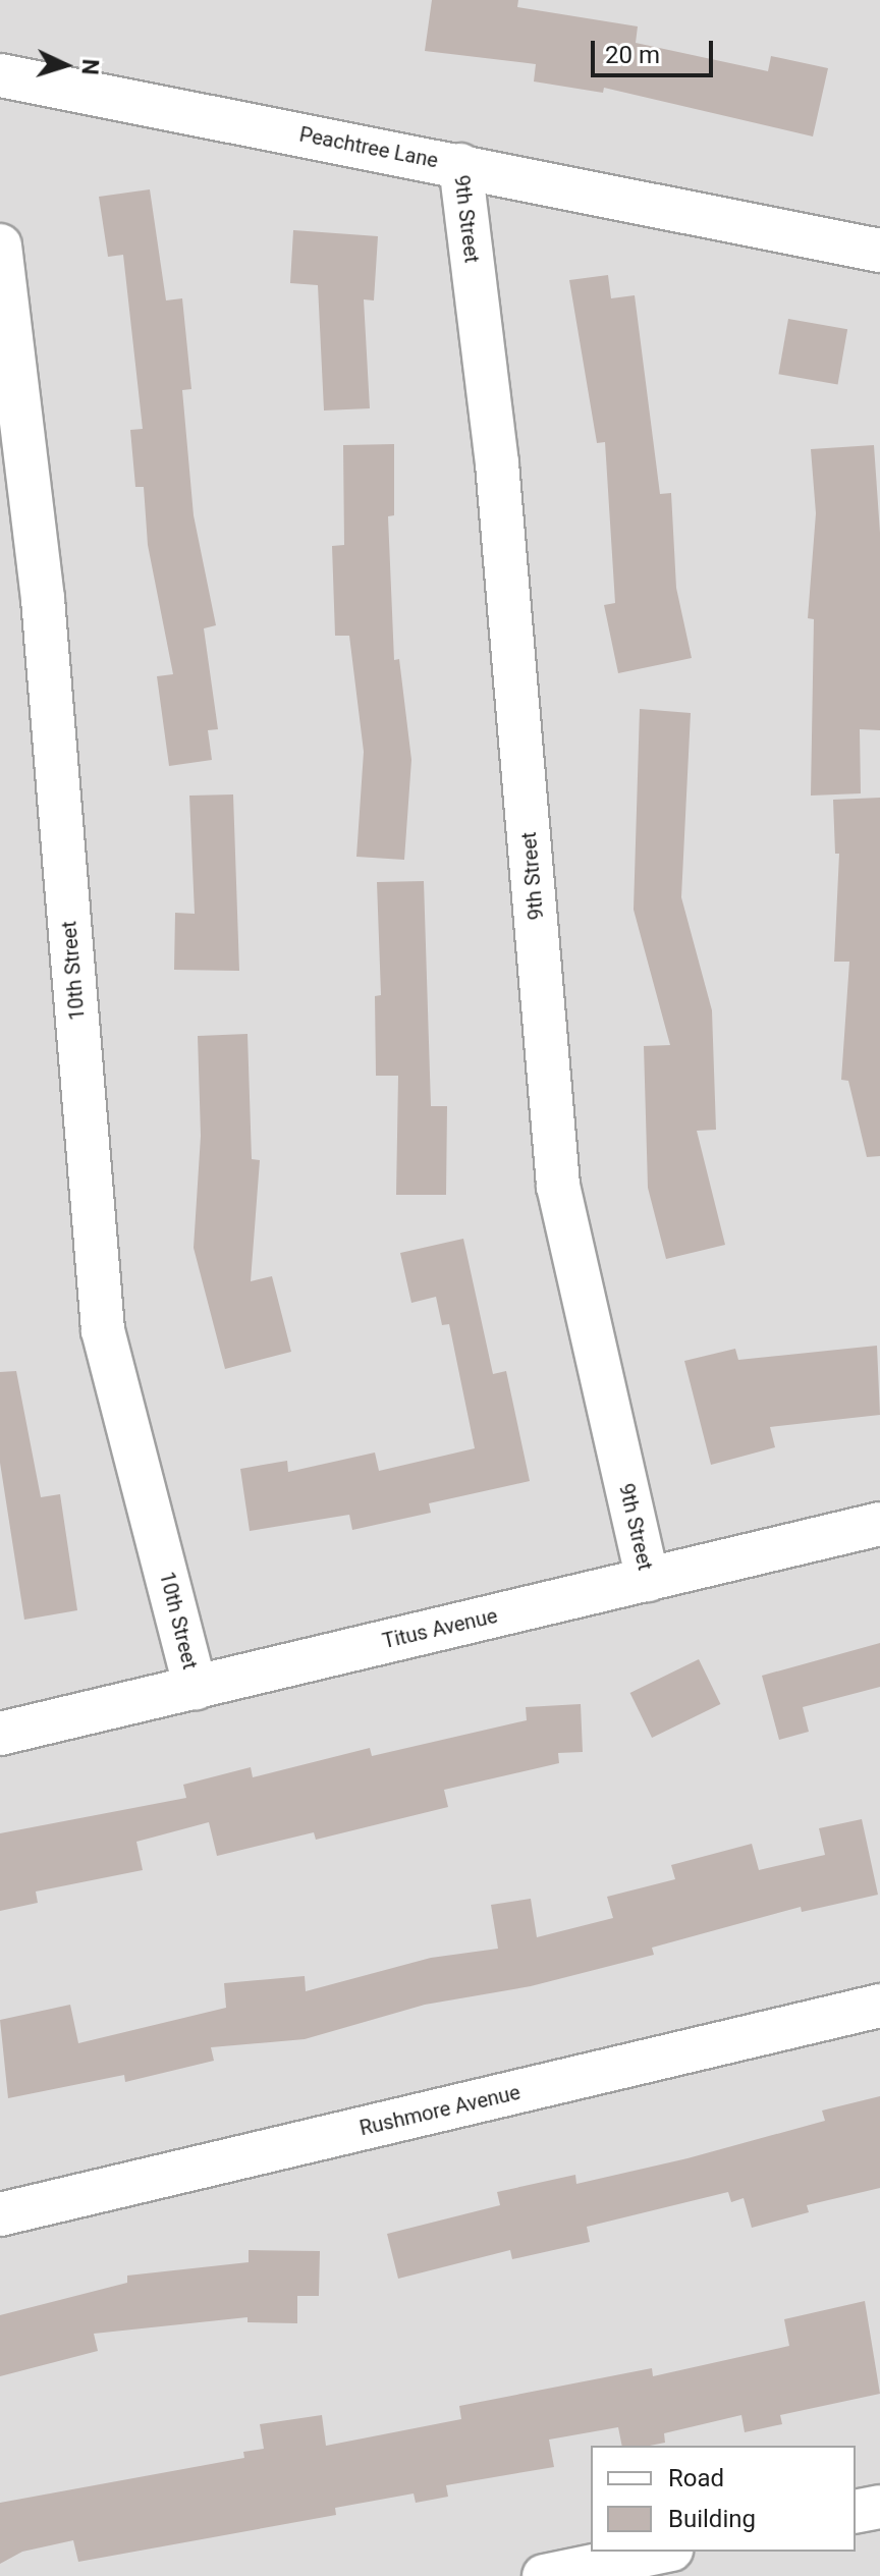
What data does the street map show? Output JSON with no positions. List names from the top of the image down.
{
  "streets": {
    "street": [
      "Peachtree Lane",
      "9th Street",
      "10th Street",
      "Titus Avenue",
      "Rushmore Avenue"
    ]
  },
  "crossings": [
    ["Peachtree Lane", "9th Street"],
    ["9th Street", "Titus Avenue"],
    ["10th Street", "Titus Avenue"]
  ],
  "legend": ["Road", "Building"],
  "scale_bar": "20 m",
  "north": "right"
}
